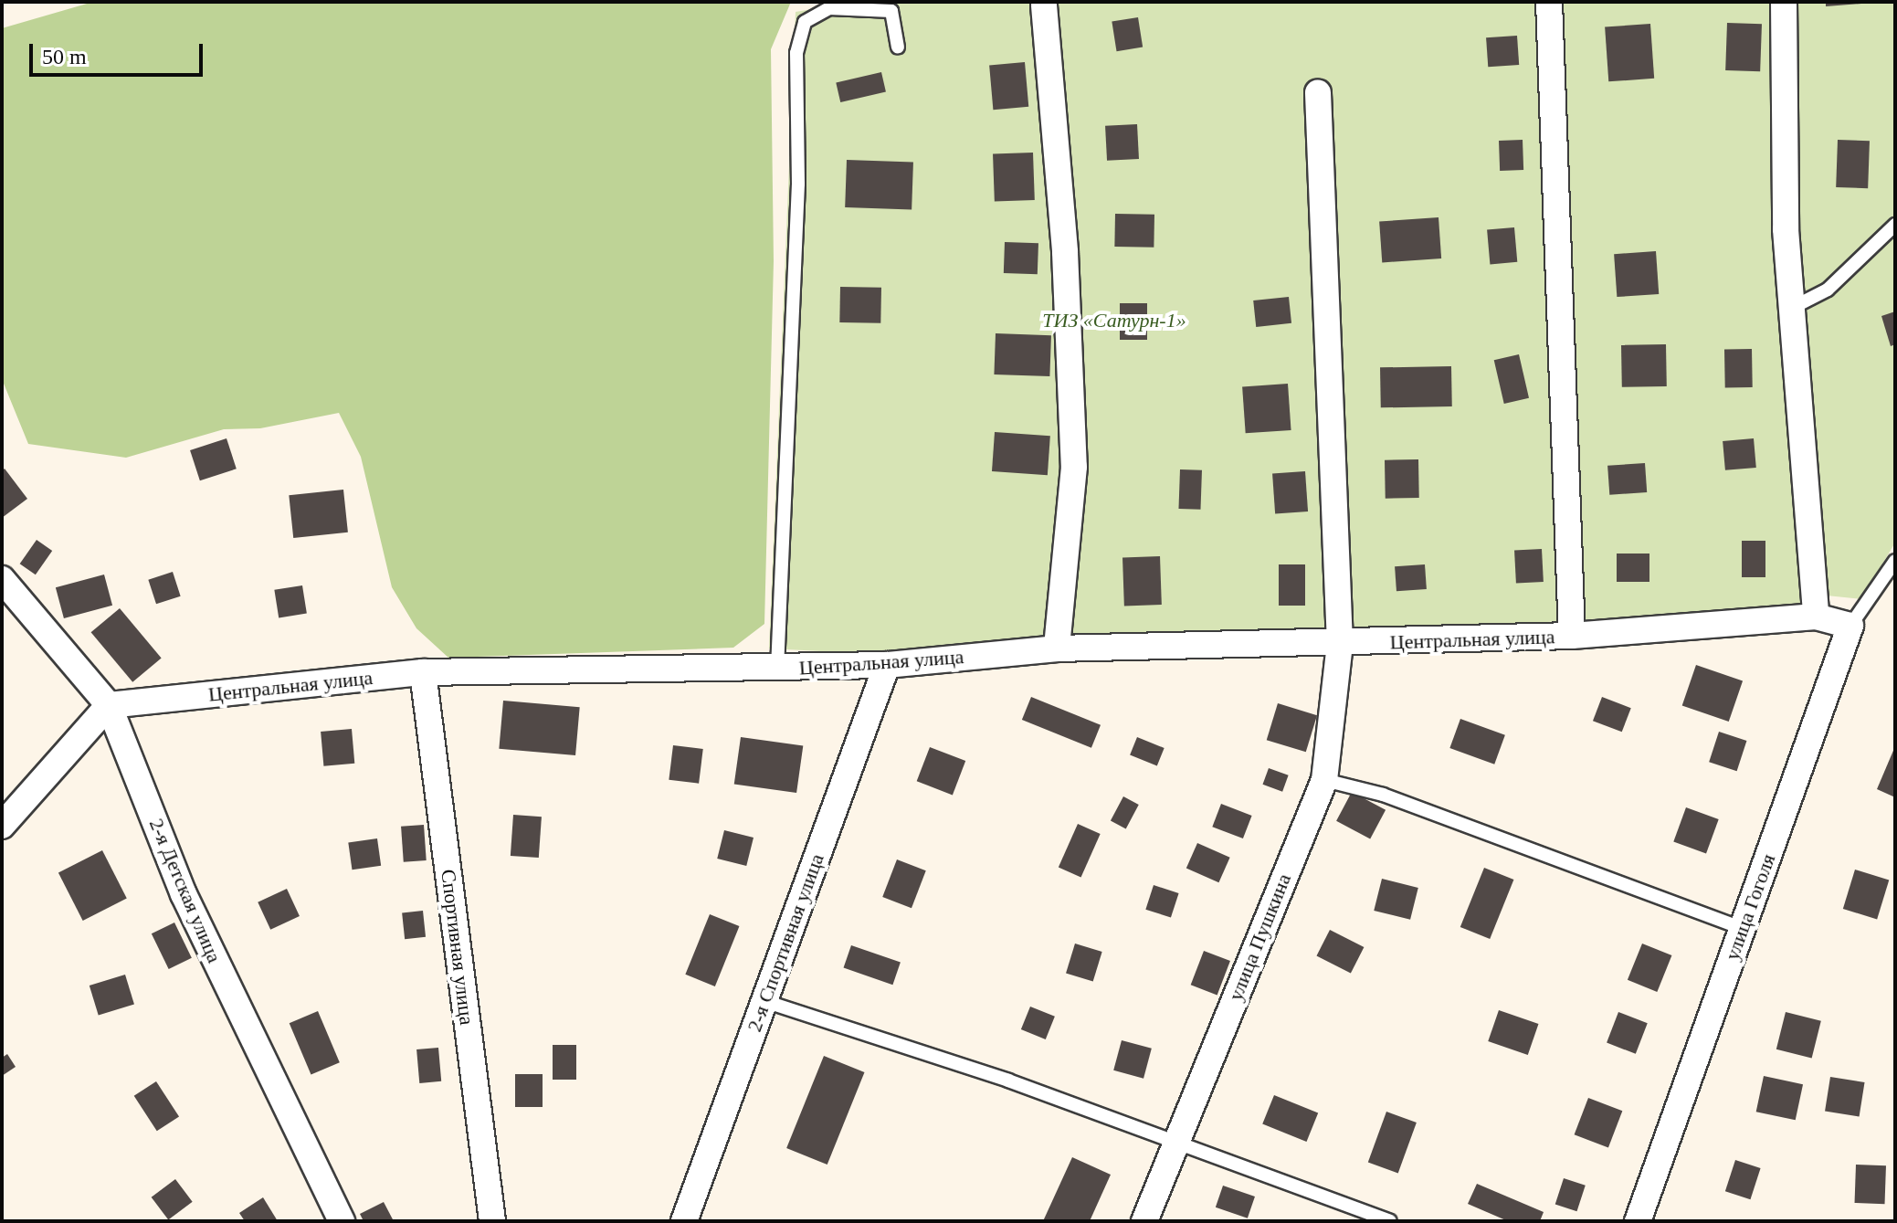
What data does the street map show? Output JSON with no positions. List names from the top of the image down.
{
  "streets": {
    "street": [
      "Центральная улица",
      "2-я Детская улица",
      "улица Гоголя",
      "улица Пушкина",
      "2-я Спортивная улица",
      "Спортивная улица"
    ]
  },
  "crossings": [
    ["Центральная улица", "2-я Детская улица"],
    ["Центральная улица", "улица Пушкина"],
    ["Центральная улица", "2-я Спортивная улица"],
    ["Центральная улица", "Спортивная улица"]
  ],
  "parks": ["ТИЗ «Сатурн-1»"],
  "scale_bar": "50 m"
}
